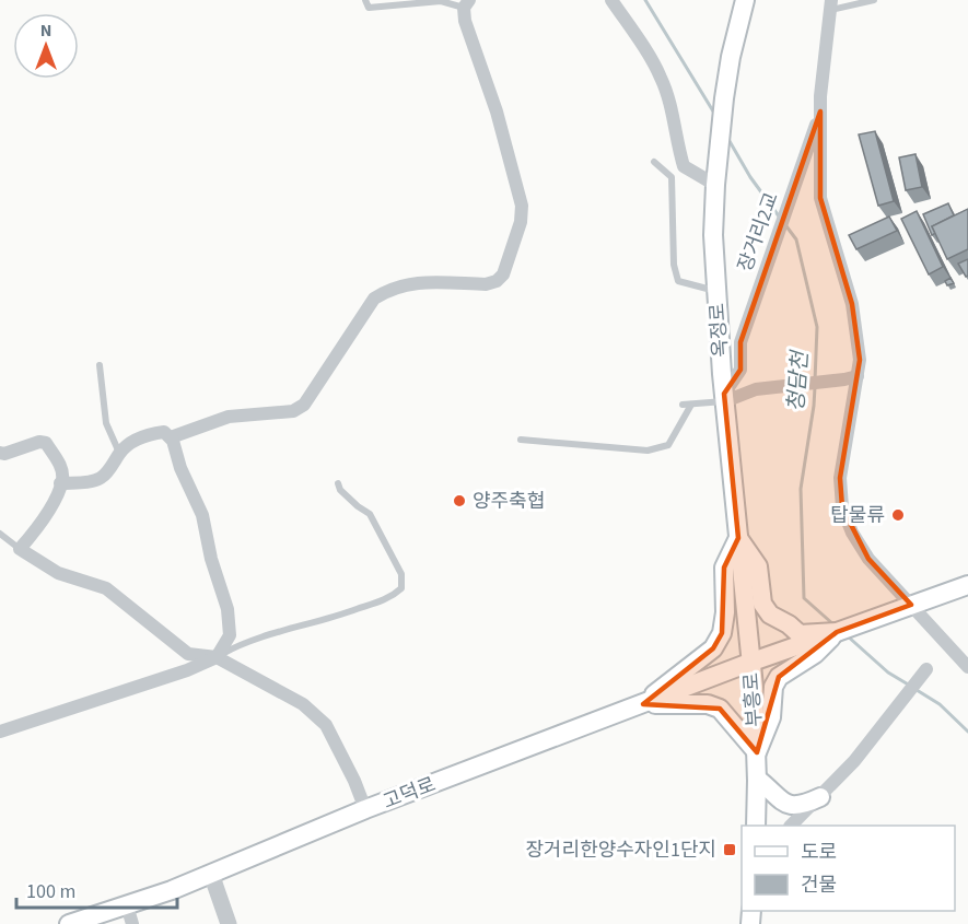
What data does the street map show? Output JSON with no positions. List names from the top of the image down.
{
  "streets": {
    "main road": ["옥정로", "부흥로", "고덕로"],
    "street": ["장거리2교"]
  },
  "crossings": [
    ["장거리2교", "옥정로"],
    ["옥정로", "부흥로"],
    ["옥정로", "고덕로"],
    ["부흥로", "고덕로"]
  ],
  "water": ["청담천"],
  "places": {
    "other": ["양주축협", "탑물류"],
    "transit": ["장거리한양수자인1단지"]
  },
  "legend": ["도로", "건물"],
  "scale_bar": "100 m",
  "north": "top"
}
